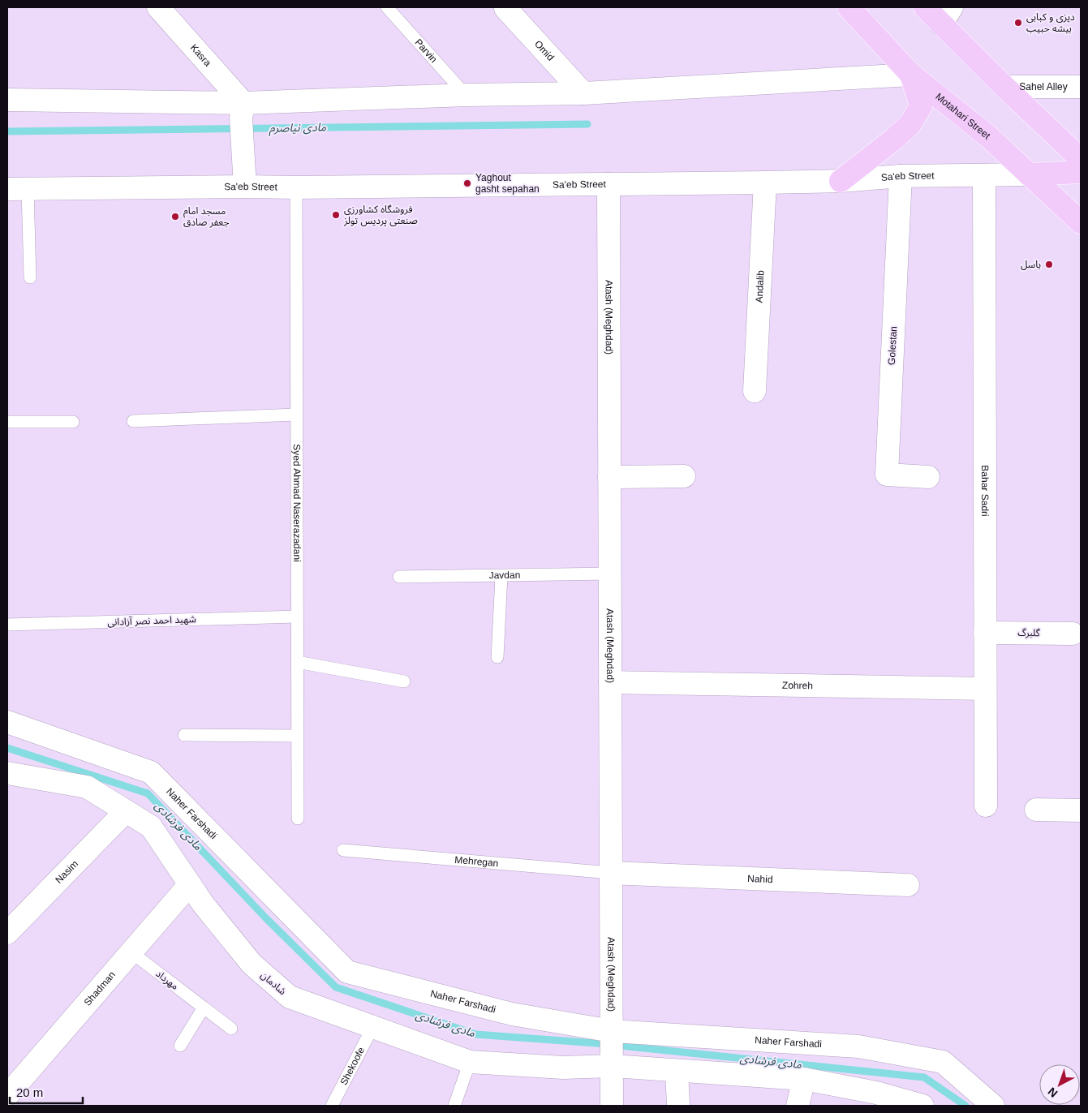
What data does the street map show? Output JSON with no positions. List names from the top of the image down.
{
  "streets": {
    "main road": ["Motahari Street"],
    "street": [
      "Omid",
      "Kasra",
      "Sahel Alley",
      "Sa'eb Street",
      "Andalib",
      "Atash (Meghdad)",
      "Golestan",
      "Bahar Sadri",
      "گلبرگ",
      "Zohreh",
      "Naher Farshadi",
      "Nasim",
      "Nahid",
      "شادمان",
      "Shadman"
    ],
    "lane": [
      "Parvin",
      "Syed Ahmad Naserazadani",
      "Javdan",
      "شهید احمد نصر آزادانی",
      "Mehregan",
      "مهرداد",
      "Shekoofe"
    ]
  },
  "crossings": [
    ["Motahari Street", "Sa'eb Street"],
    ["Sa'eb Street", "Andalib"],
    ["Sa'eb Street", "Atash (Meghdad)"],
    ["Sa'eb Street", "Golestan"],
    ["Sa'eb Street", "Bahar Sadri"],
    ["Sa'eb Street", "Syed Ahmad Naserazadani"],
    ["Atash (Meghdad)", "Javdan"],
    ["Atash (Meghdad)", "Zohreh"],
    ["Atash (Meghdad)", "Naher Farshadi"],
    ["Atash (Meghdad)", "Mehregan"],
    ["Atash (Meghdad)", "Nahid"],
    ["Atash (Meghdad)", "شادمان"],
    ["Bahar Sadri", "گلبرگ"],
    ["Bahar Sadri", "Zohreh"],
    ["Syed Ahmad Naserazadani", "شهید احمد نصر آزادانی"],
    ["Naher Farshadi", "شادمان"],
    ["Mehregan", "Nahid"],
    ["Nasim", "شادمان"],
    ["مهرداد", "Shadman"],
    ["شادمان", "Shadman"],
    ["شادمان", "Shekoofe"]
  ],
  "water": ["مادی نیاصرم", "مادی فرشادی"],
  "places": [
    "دیزی و کبابی بیشه حبیب",
    "Yaghout gasht sepahan",
    "فروشگاه کشاورزی صنعتی پردیس تولز",
    "مسجد امام جعفر صادق",
    "باسل"
  ],
  "scale_bar": "20 m",
  "north": "bottom left"
}
